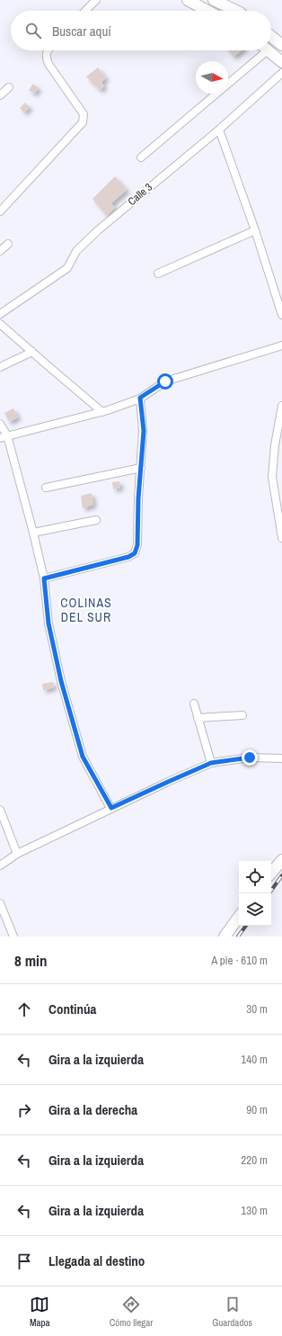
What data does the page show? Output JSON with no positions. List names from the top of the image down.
{
  "streets": {
    "street": ["Calle 3"]
  },
  "districts": ["COLINAS DEL SUR"],
  "north": "right",
  "page": {
    "search": "Buscar aquí",
    "heading": ["8 min", "A pie · 610 m"],
    "list": [
      ["Continúa", "30 m"],
      ["Gira a la izquierda", "140 m"],
      ["Gira a la derecha", "90 m"],
      ["Gira a la izquierda", "220 m"],
      ["Gira a la izquierda", "130 m"],
      "Llegada al destino"
    ],
    "nav": ["Mapa", "Cómo llegar", "Guardados"]
  }
}
